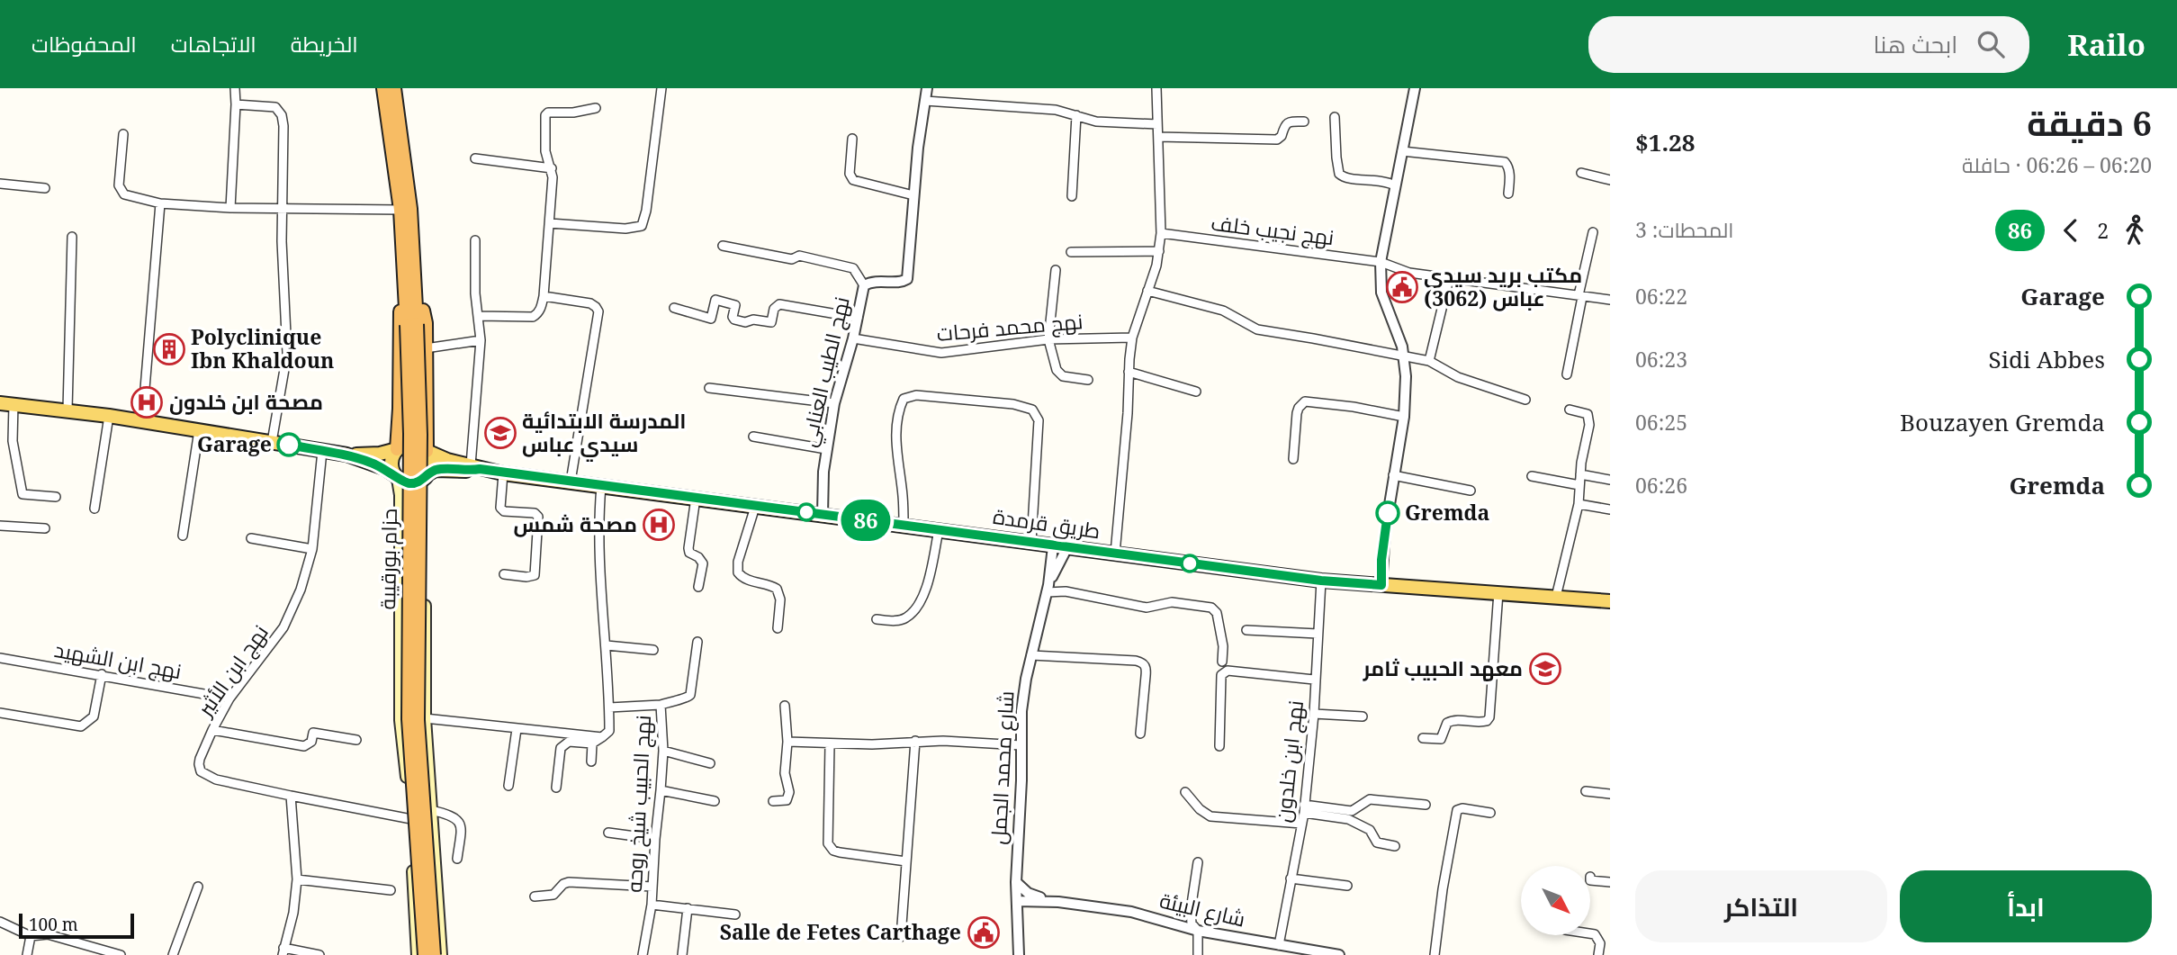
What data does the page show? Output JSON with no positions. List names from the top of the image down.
{
  "streets": {
    "highway": ["حزام بورقيبة"],
    "main road": ["طريق قرمدة"],
    "street": [
      "نهج نجيب خلف",
      "نهج محمد فرحات",
      "نهج الطيب العنابي",
      "نهج ابن الشهيد",
      "نهج ابن الأثير",
      "نهج ابن خلدون",
      "شارع محمد الجمل",
      "نهج الحبيب شيخ روحه",
      "شارع البيئة"
    ]
  },
  "crossings": [
    ["نهج محمد فرحات", "نهج الطيب العنابي"],
    ["نهج الطيب العنابي", "طريق قرمدة"],
    ["طريق قرمدة", "حزام بورقيبة"],
    ["طريق قرمدة", "نهج ابن خلدون"],
    ["طريق قرمدة", "شارع محمد الجمل"],
    ["نهج ابن الشهيد", "نهج ابن الأثير"],
    ["نهج ابن خلدون", "شارع البيئة"],
    ["شارع محمد الجمل", "شارع البيئة"]
  ],
  "places": {
    "public building": ["مكتب بريد سيدي عباس (3062)", "Salle de Fetes Carthage"],
    "building": ["Polyclinique Ibn Khaldoun"],
    "hospital": ["مصحة ابن خلدون", "مصحة شمس"],
    "school or university": ["المدرسة الابتدائية سيدي عباس", "معهد الحبيب ثامر"],
    "other": ["Garage", "Gremda"]
  },
  "lines": ["bus line 86"],
  "scale_bar": "100 m",
  "north": "bottom right",
  "page": {
    "header": "Railo",
    "search": "ابحث هنا",
    "nav": ["الخريطة", "الاتجاهات", "المحفوظات"],
    "heading": ["6 دقيقة", "06:20 – 06:26 · حافلة", "$1.28"],
    "on_map": "86",
    "legs": ["2", "86", "المحطات: 3"],
    "list": [
      {
        "name": "Garage",
        "value": "06:22"
      },
      {
        "name": "Sidi Abbes",
        "value": "06:23"
      },
      {
        "name": "Bouzayen Gremda",
        "value": "06:25"
      },
      {
        "name": "Gremda",
        "value": "06:26"
      }
    ],
    "buttons": ["ابدأ", "التذاكر"],
    "scale": "100 m"
  }
}
